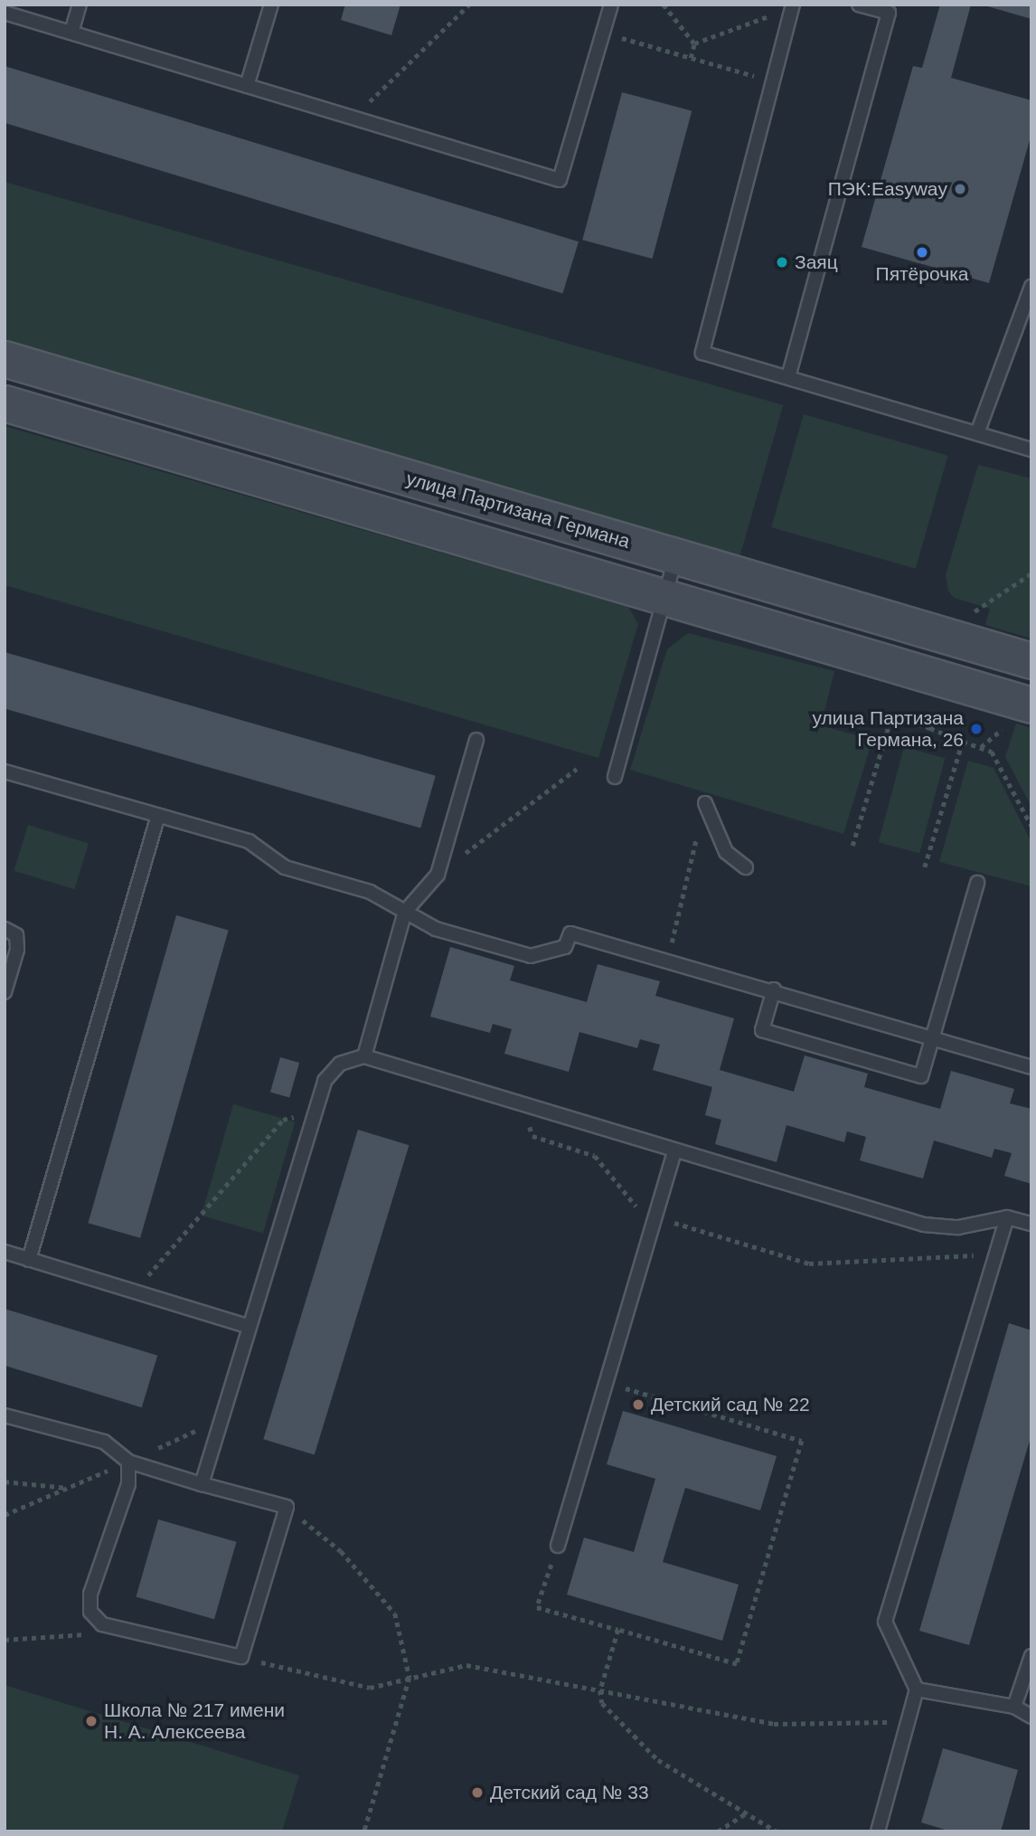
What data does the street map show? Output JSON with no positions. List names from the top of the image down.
{
  "streets": {
    "main road": ["улица Партизана Германа"]
  },
  "places": [
    "ПЭК:Easyway",
    "Пятёрочка",
    "Заяц",
    "улица Партизана Германа, 26",
    "Детский сад № 22",
    "Школа № 217 имени Н. А. Алексеева",
    "Детский сад № 33"
  ]
}
